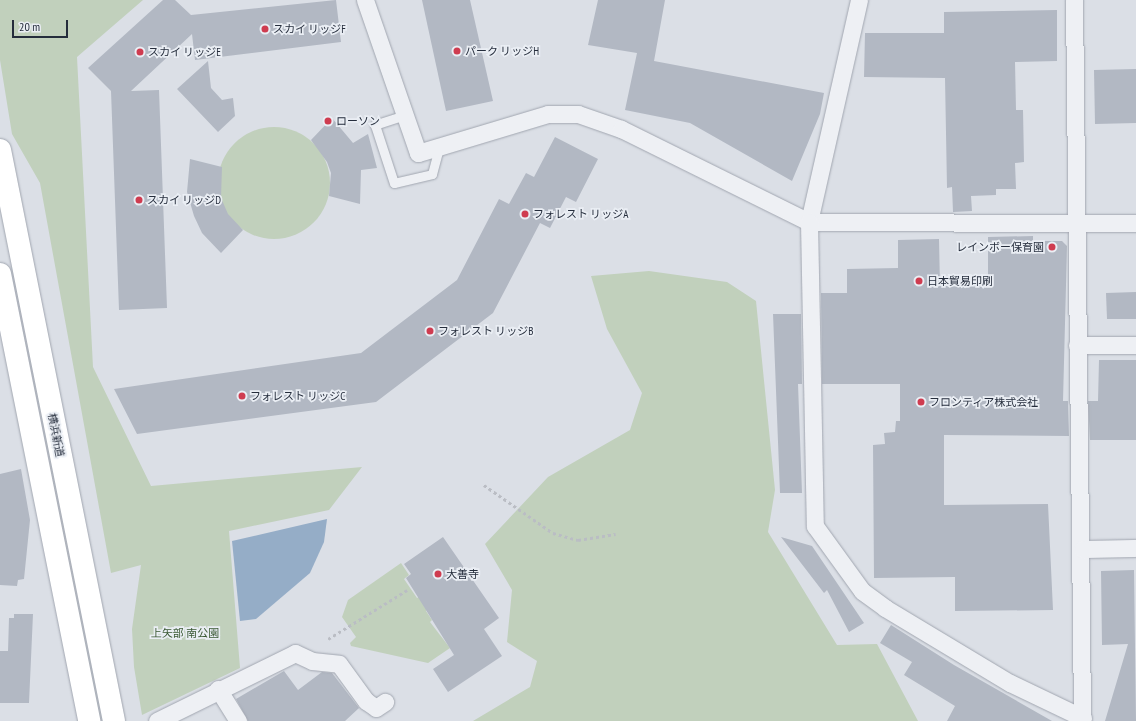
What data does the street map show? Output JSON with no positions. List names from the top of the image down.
{
  "streets": {
    "highway": ["横浜新道"]
  },
  "parks": ["上矢部 南公園"],
  "places": [
    "スカイ リッジF",
    "パーク リッジH",
    "スカイ リッジE",
    "ローソン",
    "スカイ リッジD",
    "フォレスト リッジA",
    "レインボー保育園",
    "日本貿易印刷",
    "フォレスト リッジB",
    "フォレスト リッジC",
    "フロンティア株式会社",
    "大善寺"
  ],
  "scale_bar": "20 m"
}
